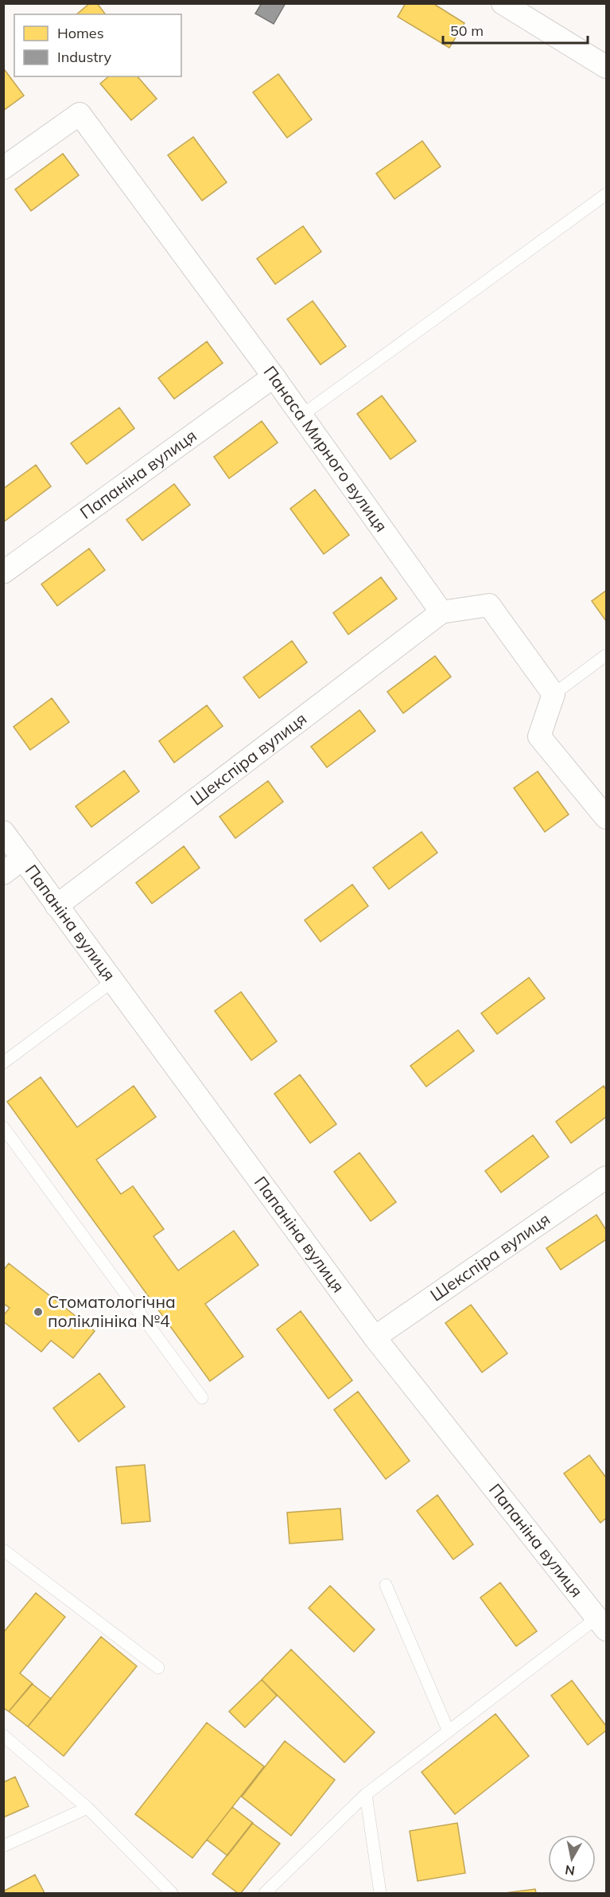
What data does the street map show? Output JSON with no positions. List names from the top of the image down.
{
  "streets": {
    "street": ["Панаса Мирного вулиця", "Папаніна вулиця", "Шекспіра вулиця"]
  },
  "crossings": [
    ["Панаса Мирного вулиця", "Папаніна вулиця"],
    ["Панаса Мирного вулиця", "Шекспіра вулиця"],
    ["Папаніна вулиця", "Шекспіра вулиця"]
  ],
  "places": ["Стоматологічна поліклініка №4"],
  "legend": ["Homes", "Industry"],
  "scale_bar": "50 m",
  "north": "bottom"
}
